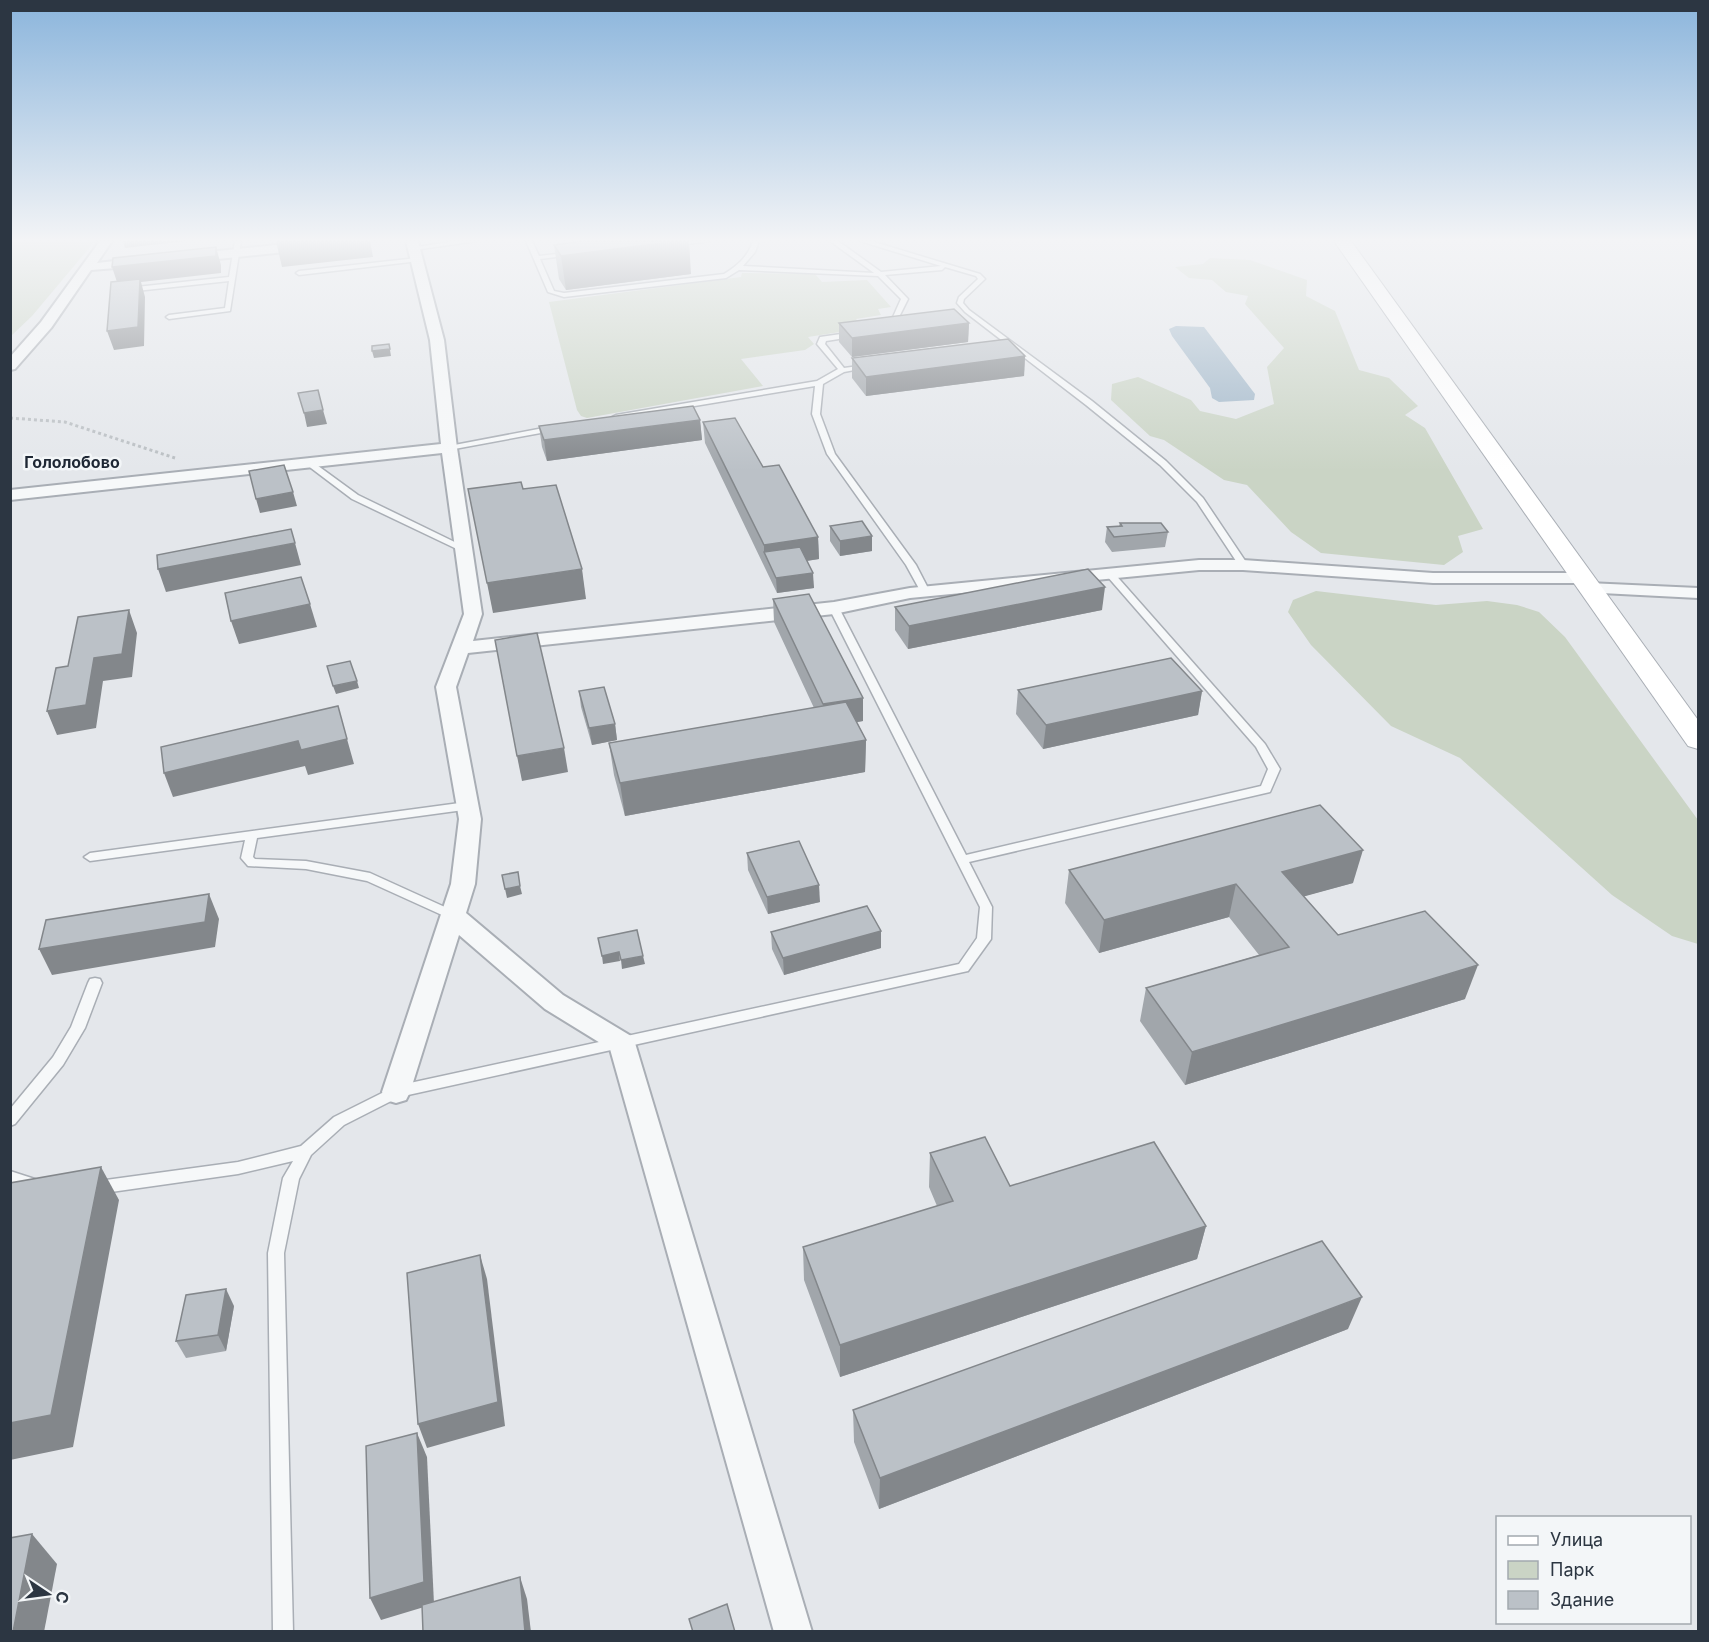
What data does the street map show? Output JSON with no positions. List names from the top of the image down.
{
  "districts": ["Гололобово"],
  "legend": ["Улица", "Парк", "Здание"],
  "north": "right"
}
